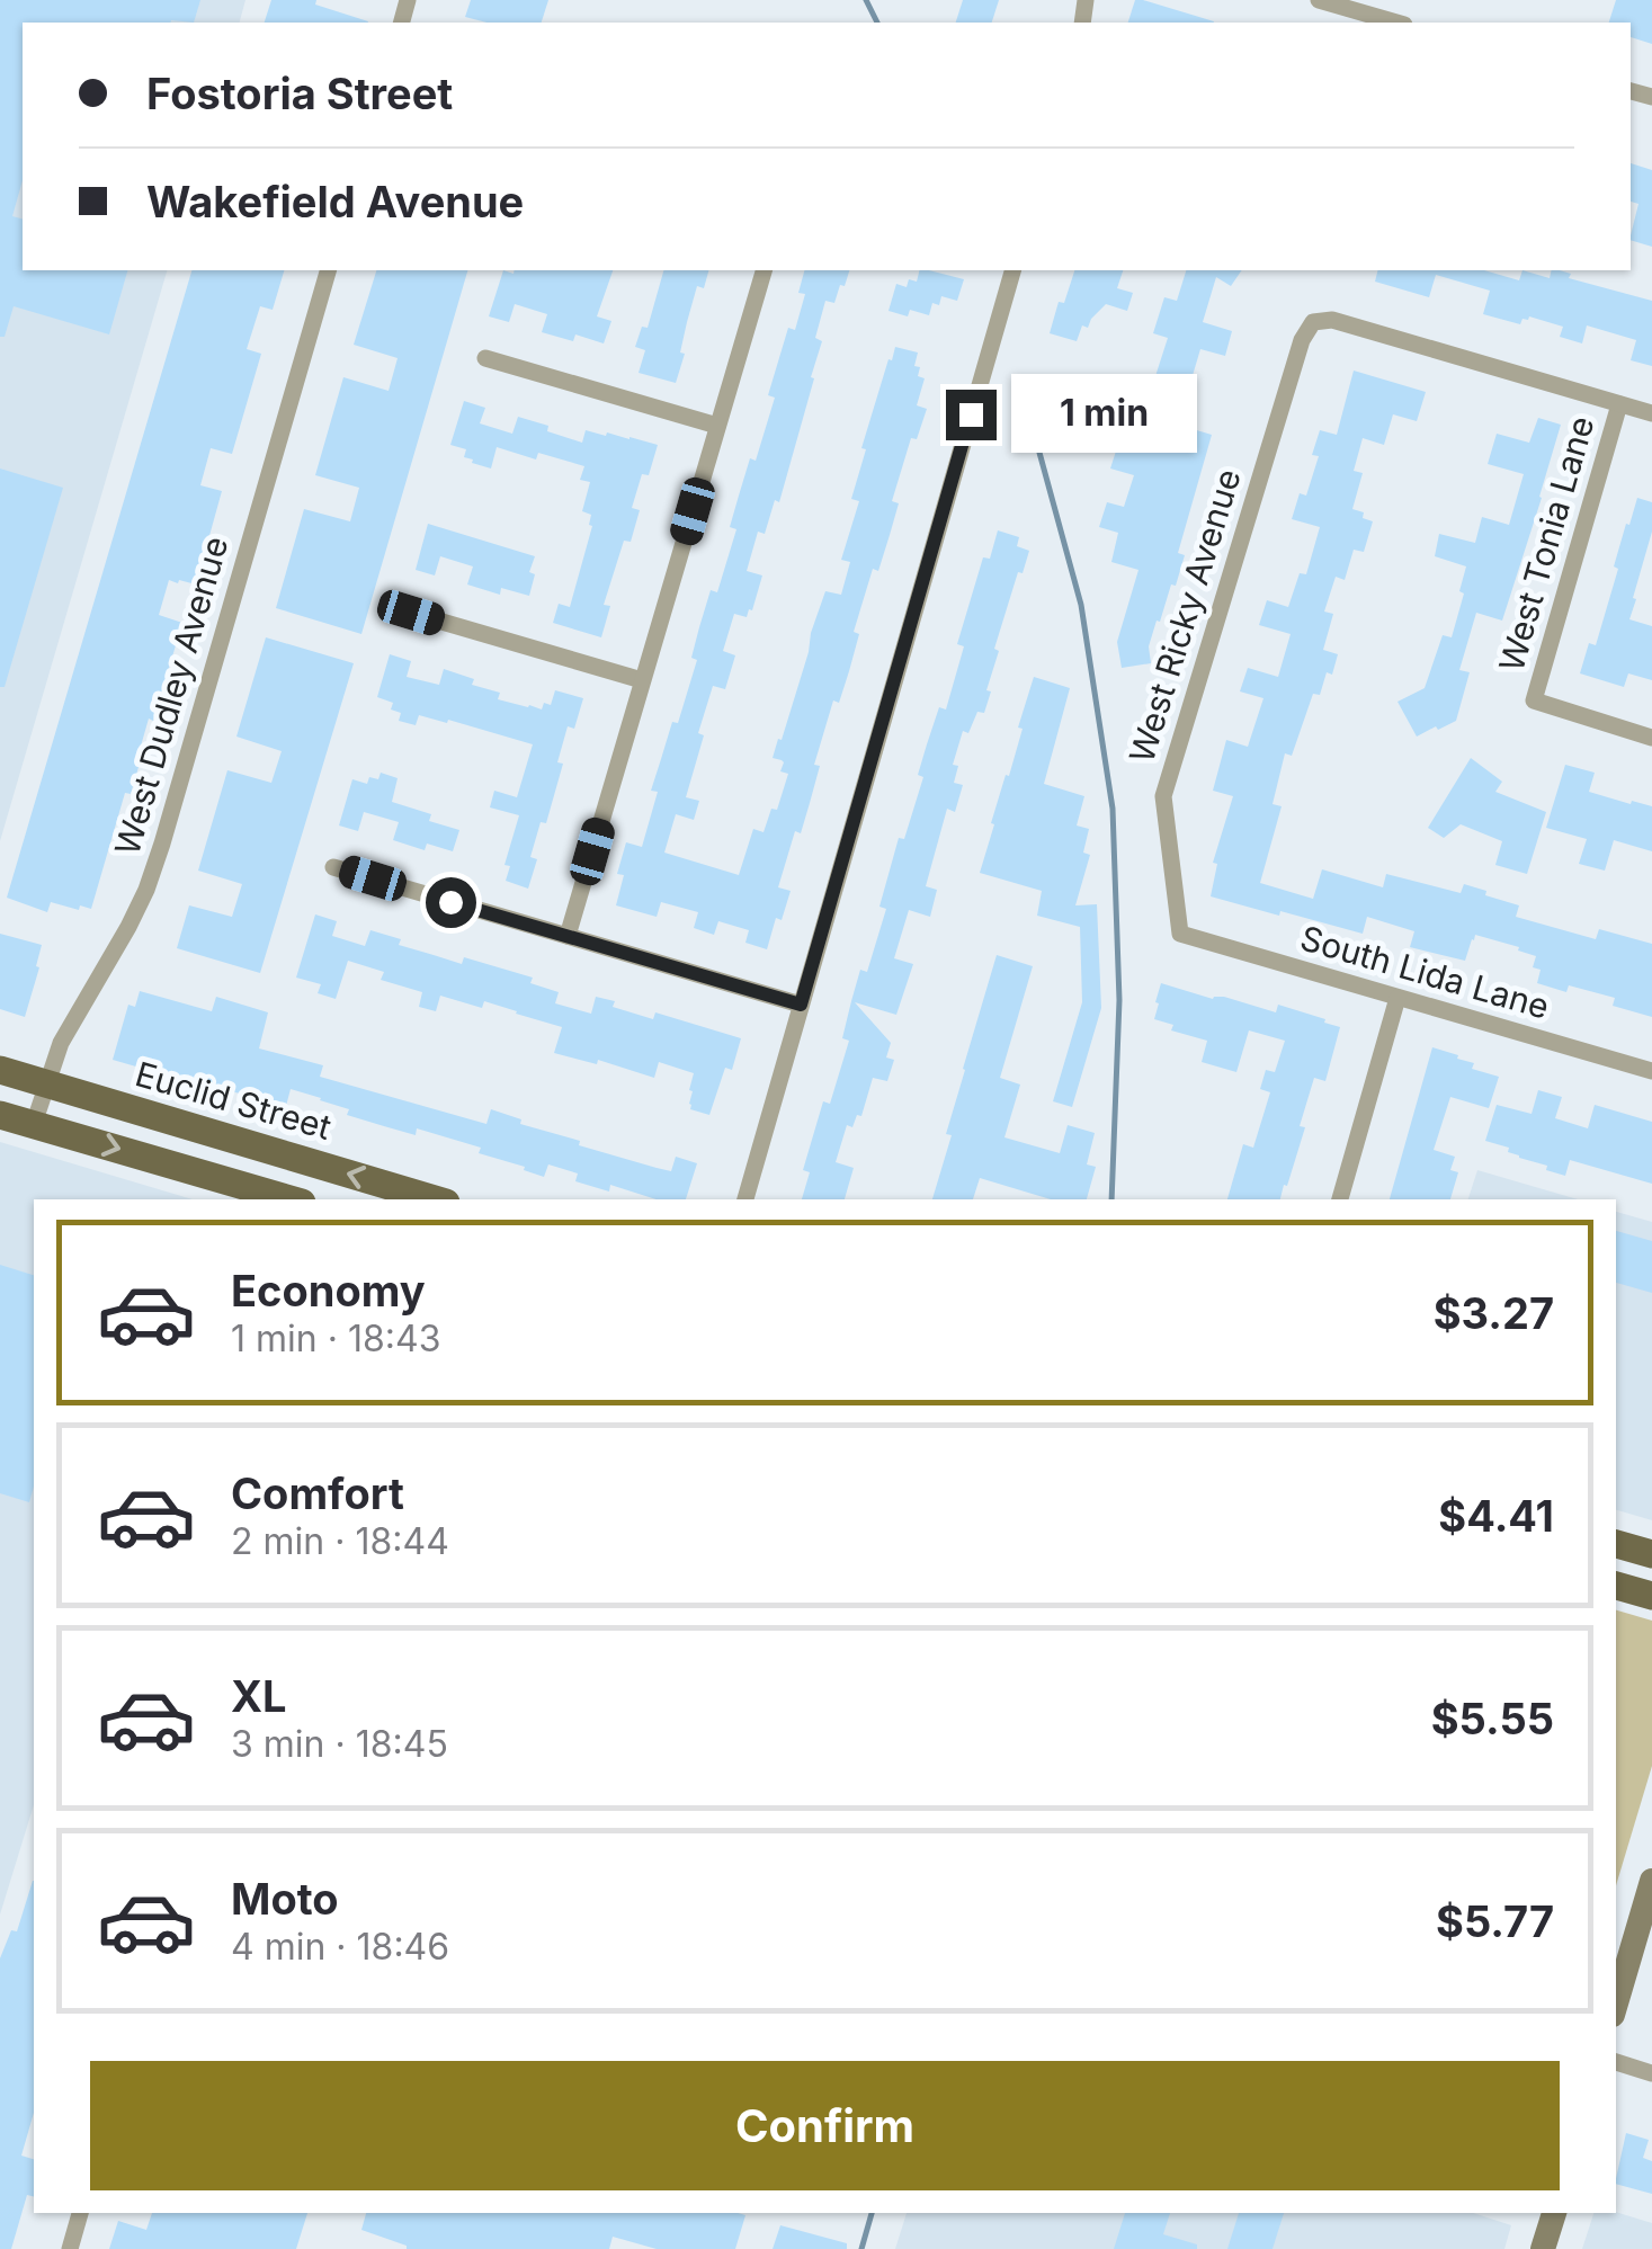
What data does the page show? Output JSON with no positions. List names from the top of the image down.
{
  "streets": {
    "main road": ["Euclid Street"],
    "street": [
      "West Tonia Lane",
      "West Ricky Avenue",
      "West Dudley Avenue",
      "South Lida Lane"
    ]
  },
  "crossings": [
    ["West Tonia Lane", "West Ricky Avenue"],
    ["West Ricky Avenue", "South Lida Lane"],
    ["West Dudley Avenue", "Euclid Street"]
  ],
  "page": {
    "banner": ["Fostoria Street", "Wakefield Avenue"],
    "bubble": "1 min",
    "list": [
      {
        "name": "Economy",
        "note": "1 min · 18:43",
        "value": "$3.27"
      },
      {
        "name": "Comfort",
        "note": "2 min · 18:44",
        "value": "$4.41"
      },
      {
        "name": "XL",
        "note": "3 min · 18:45",
        "value": "$5.55"
      },
      {
        "name": "Moto",
        "note": "4 min · 18:46",
        "value": "$5.77"
      }
    ],
    "buttons": "Confirm"
  }
}
